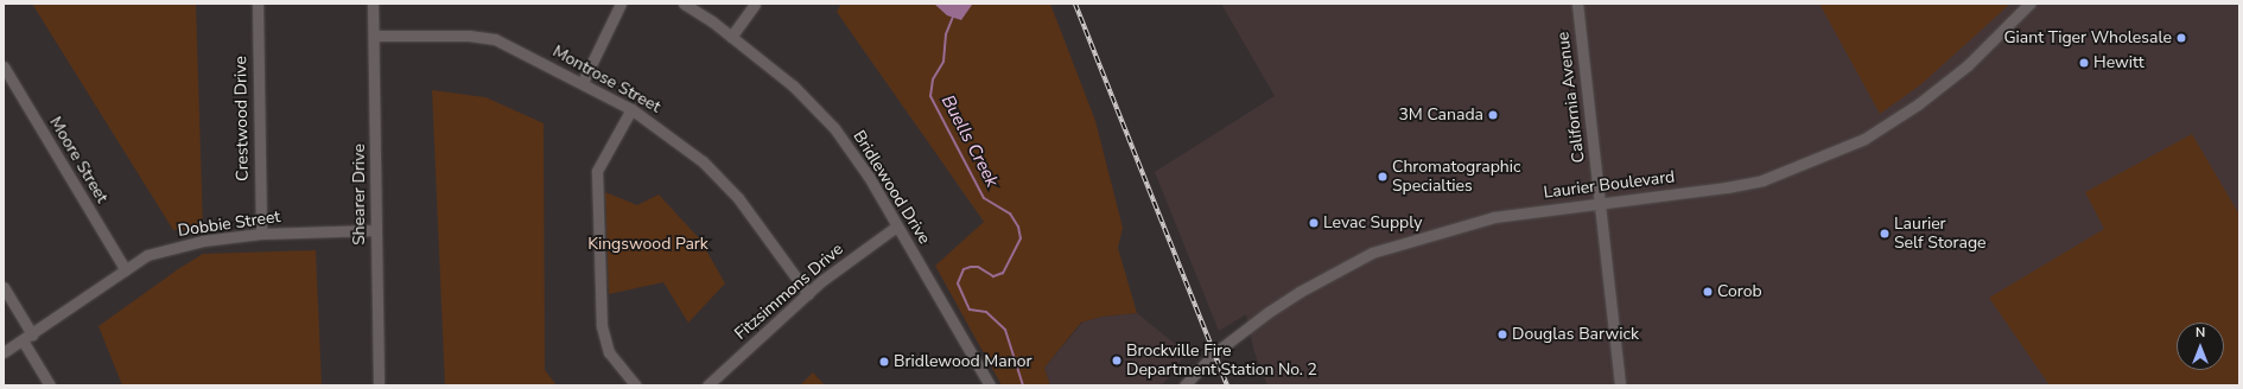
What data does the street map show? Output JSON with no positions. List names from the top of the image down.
{
  "streets": {
    "street": [
      "Montrose Street",
      "California Avenue",
      "Crestwood Drive",
      "Moore Street",
      "Laurier Boulevard",
      "Bridlewood Drive",
      "Shearer Drive",
      "Dobbie Street",
      "Fitzsimmons Drive"
    ]
  },
  "crossings": [
    ["Montrose Street", "Shearer Drive"],
    ["Montrose Street", "Fitzsimmons Drive"],
    ["California Avenue", "Laurier Boulevard"],
    ["Crestwood Drive", "Dobbie Street"],
    ["Moore Street", "Dobbie Street"],
    ["Bridlewood Drive", "Fitzsimmons Drive"],
    ["Shearer Drive", "Dobbie Street"]
  ],
  "water": ["Buells Creek"],
  "parks": ["Kingswood Park"],
  "places": [
    "Giant Tiger Wholesale",
    "Hewitt",
    "3M Canada",
    "Chromatographic Specialties",
    "Levac Supply",
    "Laurier Self Storage",
    "Corob",
    "Douglas Barwick",
    "Brockville Fire Department Station No. 2",
    "Bridlewood Manor"
  ],
  "north": "top"
}
